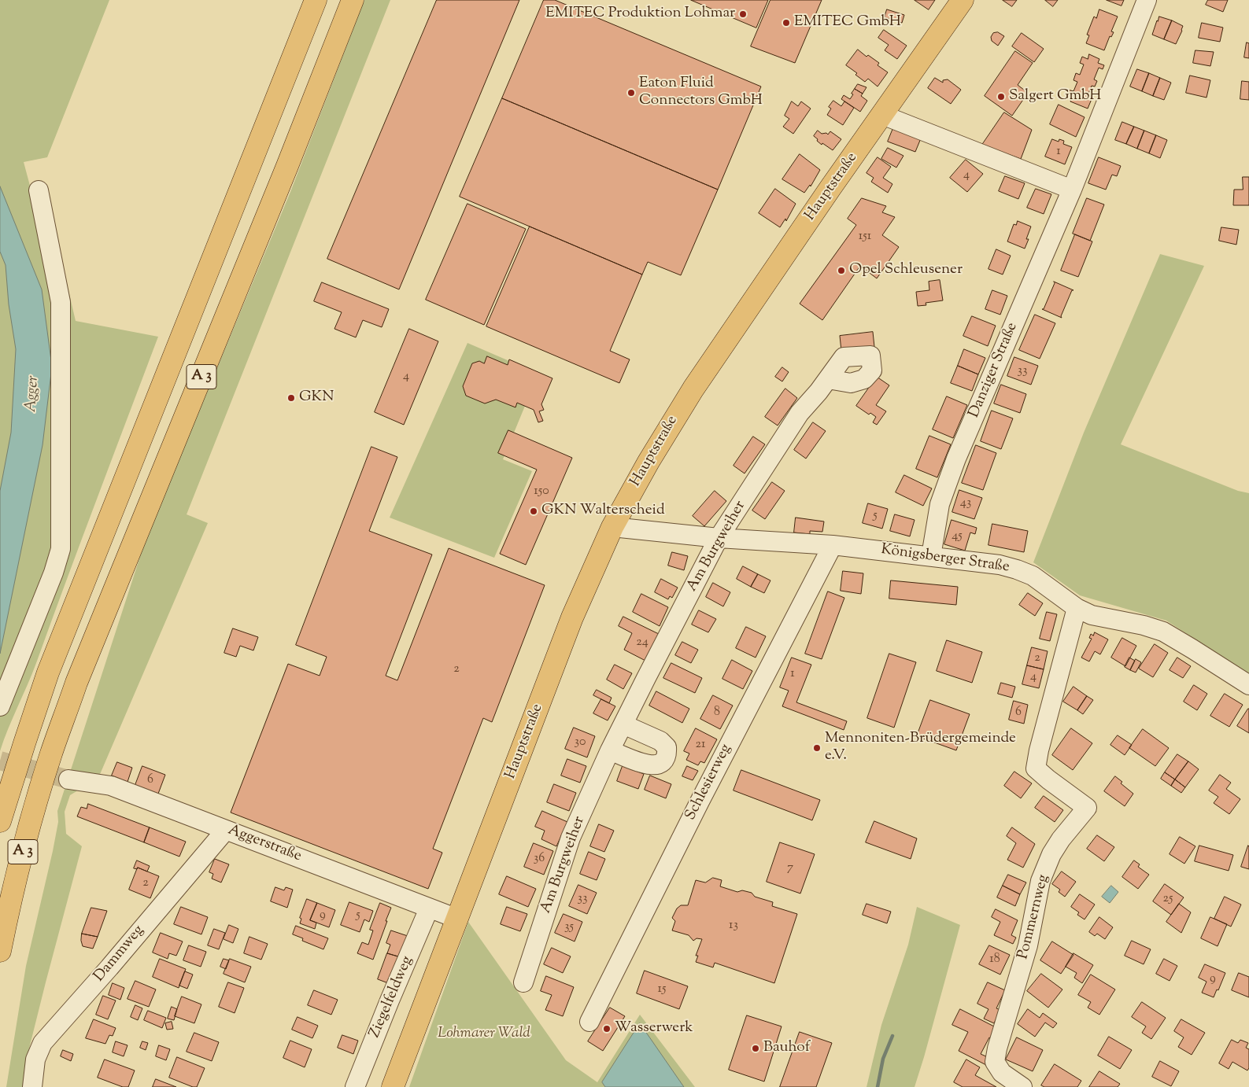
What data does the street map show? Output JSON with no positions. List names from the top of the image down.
{
  "streets": {
    "main road": ["Hauptstraße", "A 3"],
    "street": [
      "Danziger Straße",
      "Am Burgweiher",
      "Königsberger Straße",
      "Schlesierweg",
      "Aggerstraße",
      "Pommernweg",
      "Dammweg",
      "Ziegelfeldweg"
    ]
  },
  "crossings": [
    ["Hauptstraße", "Königsberger Straße"],
    ["Hauptstraße", "Aggerstraße"],
    ["Danziger Straße", "Königsberger Straße"],
    ["Am Burgweiher", "Königsberger Straße"],
    ["Königsberger Straße", "Schlesierweg"],
    ["Königsberger Straße", "Pommernweg"],
    ["Aggerstraße", "Dammweg"],
    ["Aggerstraße", "Ziegelfeldweg"]
  ],
  "water": ["Agger"],
  "parks": ["Lohmarer Wald"],
  "places": [
    "EMITEC Produktion Lohmar",
    "EMITEC GmbH",
    "Eaton Fluid Connectors GmbH",
    "Salgert GmbH",
    "Opel Schleusener",
    "GKN",
    "GKN Walterscheid",
    "Mennoniten-Brüdergemeinde e.V.",
    "Wasserwerk",
    "Bauhof"
  ],
  "house_numbers": [
    "1",
    "4",
    "151",
    "33",
    "4",
    "150",
    "43",
    "5",
    "45",
    "24",
    "2",
    "2",
    "1",
    "4",
    "8",
    "6",
    "30",
    "21",
    "6",
    "36",
    "7",
    "2",
    "33",
    "25",
    "9",
    "5",
    "13",
    "35",
    "18",
    "9",
    "15"
  ]
}
